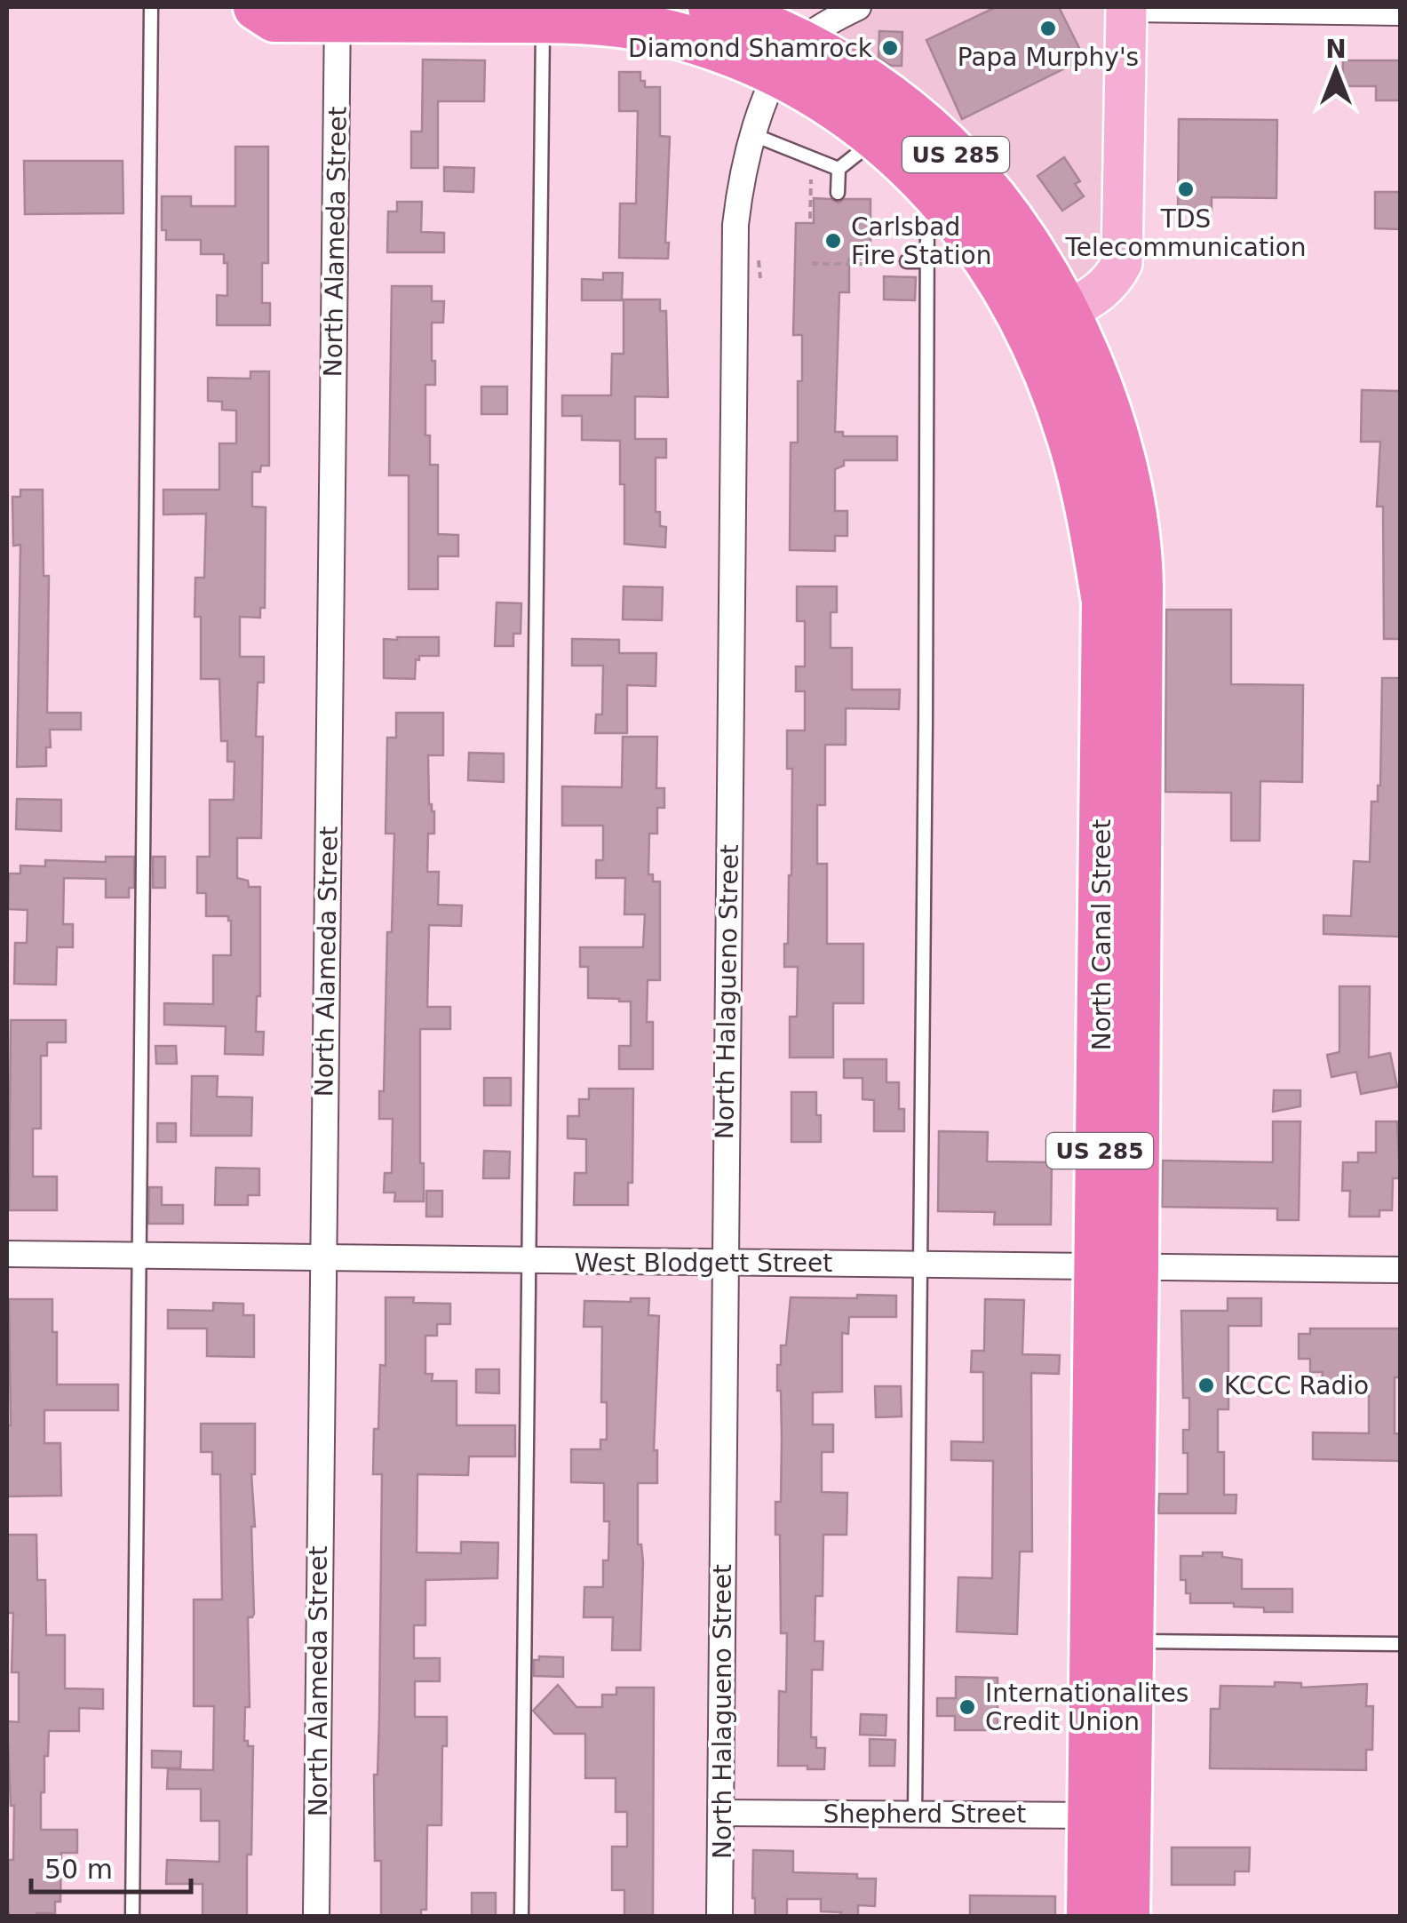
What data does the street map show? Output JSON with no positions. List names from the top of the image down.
{
  "streets": {
    "highway": ["US 285", "North Canal Street"],
    "street": [
      "North Alameda Street",
      "North Halagueno Street",
      "West Blodgett Street",
      "Shepherd Street"
    ]
  },
  "crossings": [
    ["US 285", "North Alameda Street"],
    ["US 285", "North Canal Street"],
    ["US 285", "North Halagueno Street"],
    ["North Alameda Street", "West Blodgett Street"],
    ["North Canal Street", "North Halagueno Street"],
    ["North Canal Street", "West Blodgett Street"],
    ["North Canal Street", "Shepherd Street"],
    ["North Halagueno Street", "West Blodgett Street"],
    ["North Halagueno Street", "Shepherd Street"]
  ],
  "places": [
    "Papa Murphy's",
    "Diamond Shamrock",
    "TDS Telecommunication",
    "Carlsbad Fire Station",
    "KCCC Radio",
    "Internationalites Credit Union"
  ],
  "scale_bar": "50 m",
  "north": "top"
}
